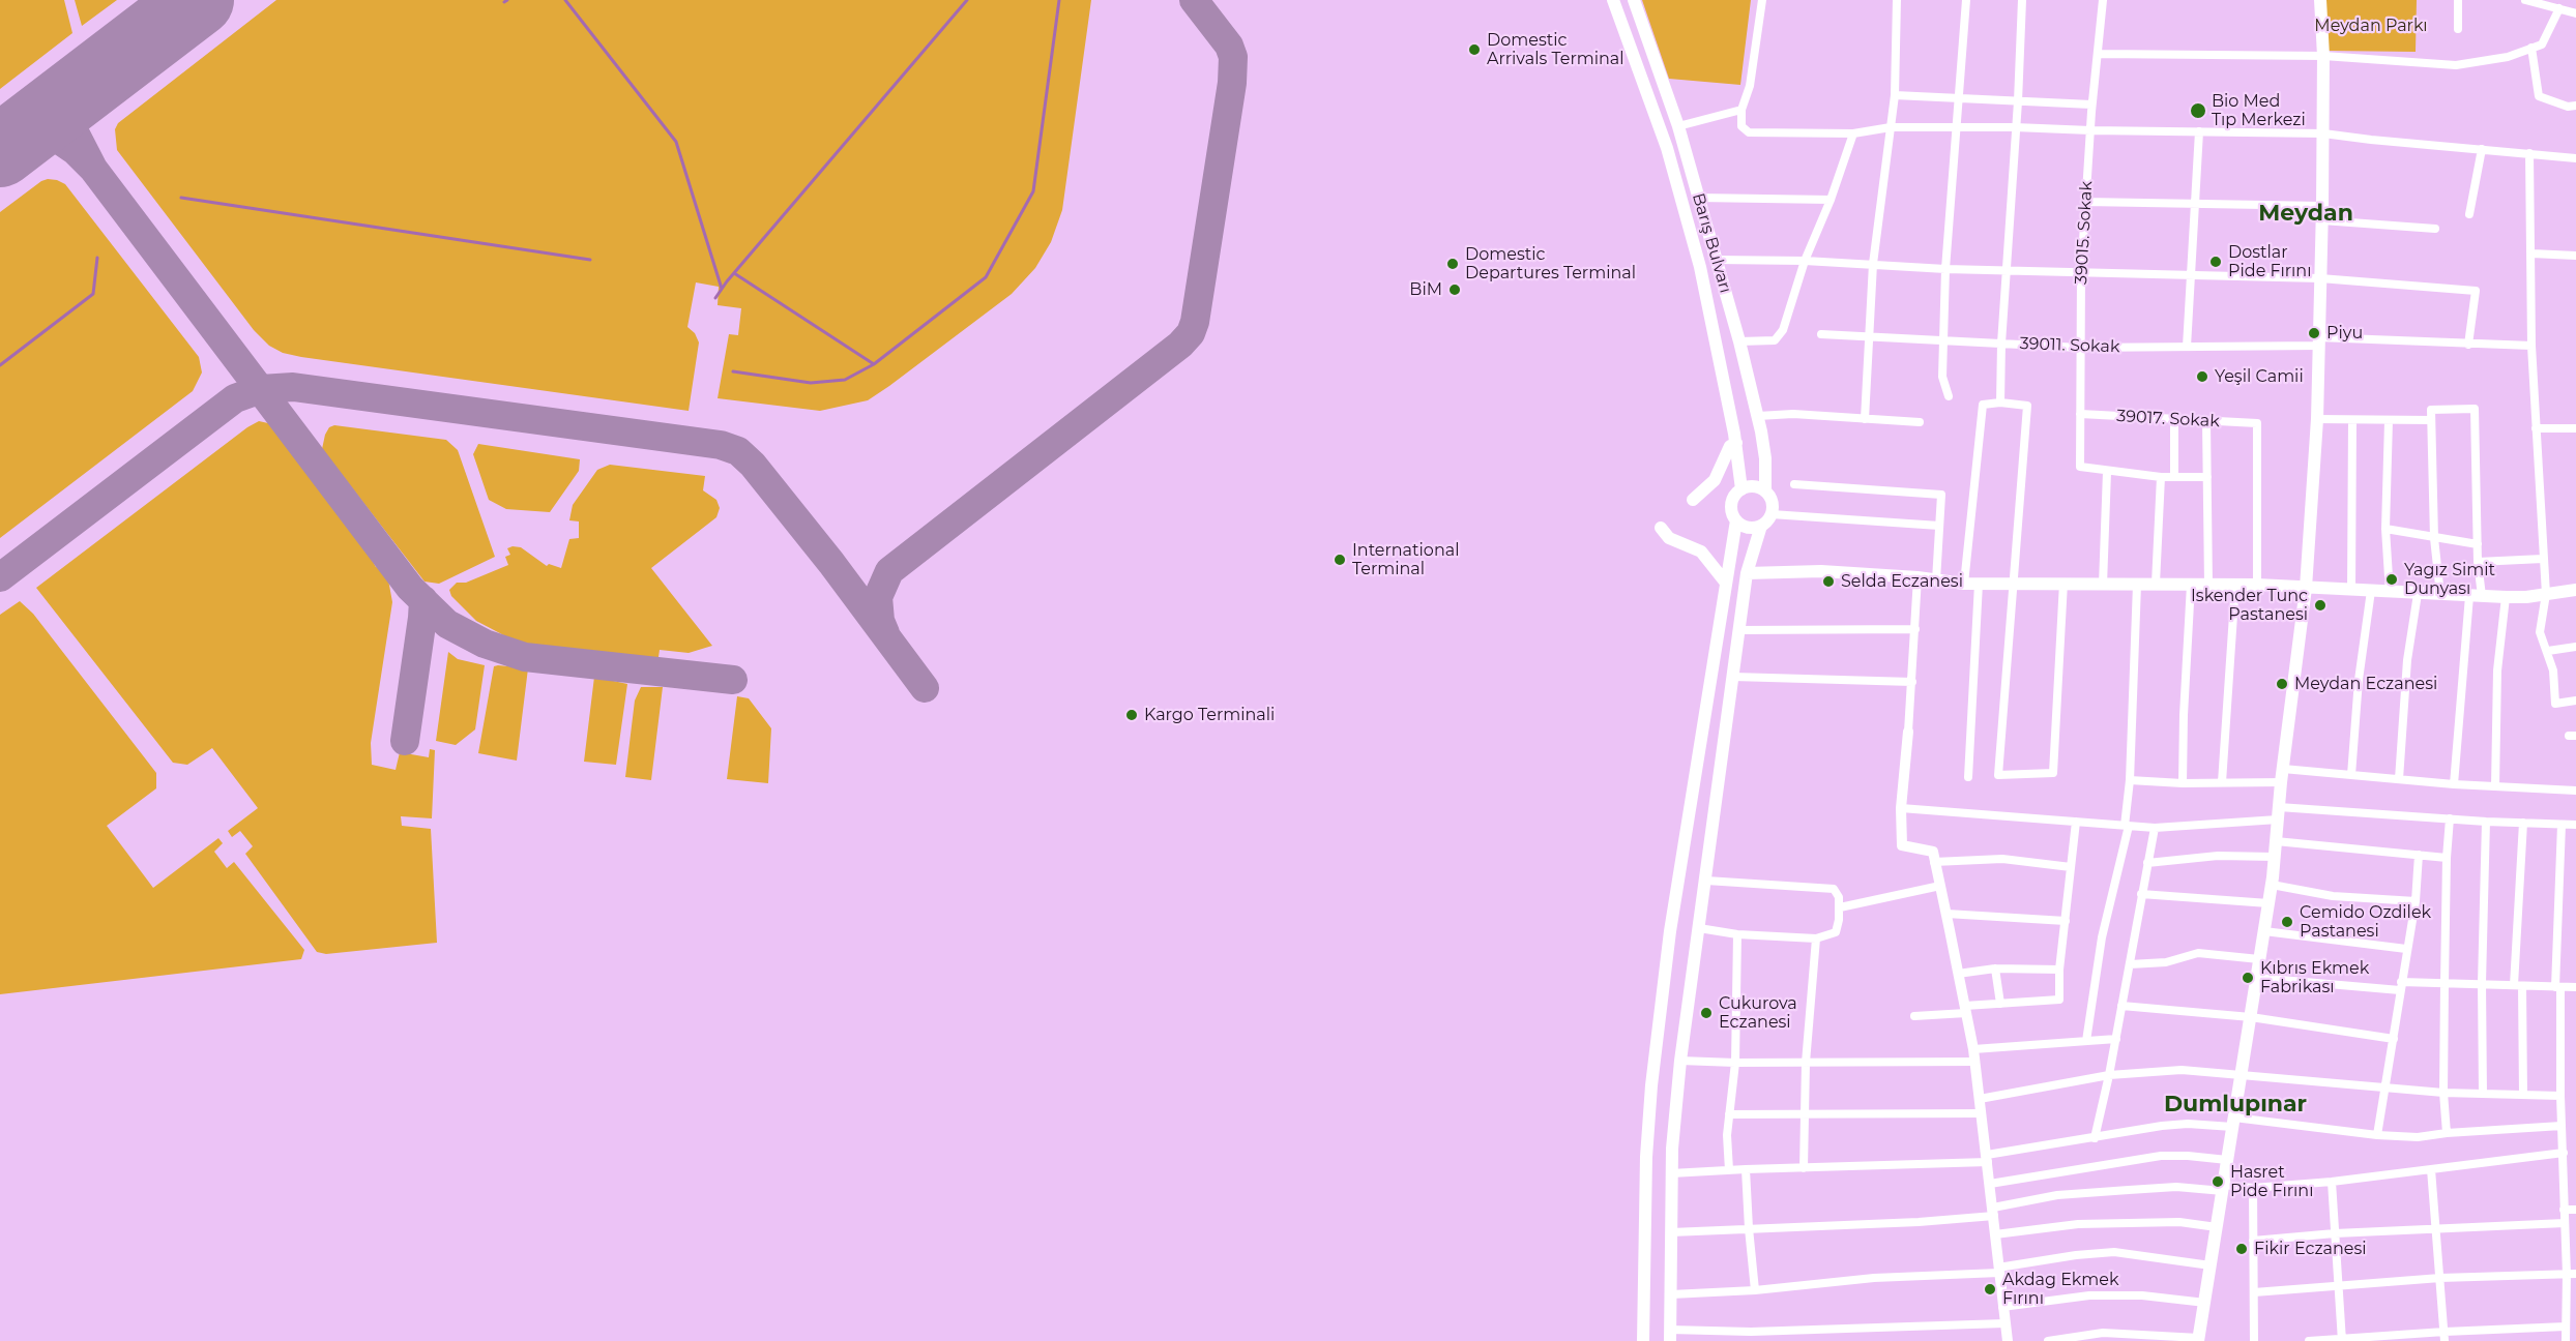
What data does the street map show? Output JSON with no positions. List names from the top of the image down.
{
  "streets": {
    "main road": ["Barış Bulvarı"],
    "street": ["39015. Sokak", "39011. Sokak", "39017. Sokak"]
  },
  "crossings": [
    ["39015. Sokak", "39011. Sokak"],
    ["39015. Sokak", "39017. Sokak"]
  ],
  "districts": ["Meydan", "Dumlupınar"],
  "parks": ["Meydan Parkı"],
  "places": [
    "Domestic Arrivals Terminal",
    "Bio Med Tıp Merkezi",
    "Dostlar Pide Fırını",
    "Domestic Departures Terminal",
    "BiM",
    "Piyu",
    "Yeşil Camii",
    "International Terminal",
    "Yagız Simit Dunyası",
    "Selda Eczanesi",
    "Iskender Tunc Pastanesi",
    "Meydan Eczanesi",
    "Kargo Terminali",
    "Cemido Ozdilek Pastanesi",
    "Kıbrıs Ekmek Fabrikası",
    "Cukurova Eczanesi",
    "Hasret Pide Fırını",
    "Fikir Eczanesi",
    "Akdag Ekmek Fırını"
  ]
}
